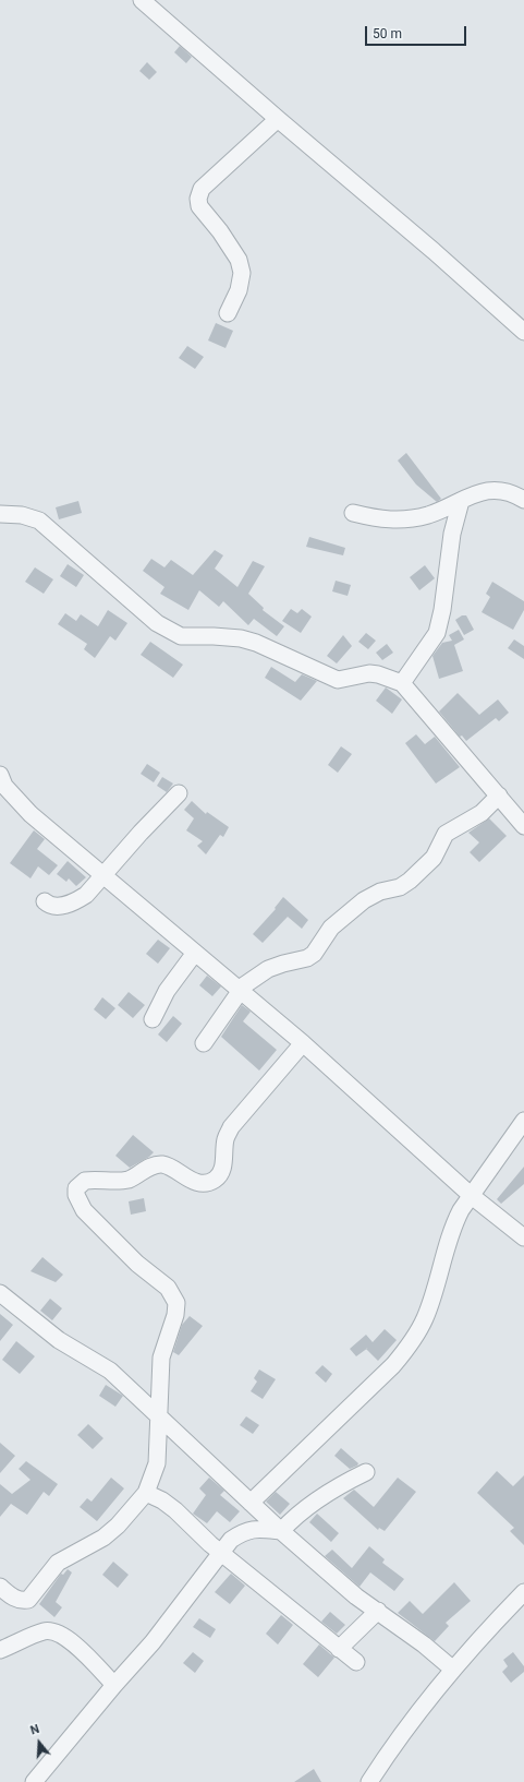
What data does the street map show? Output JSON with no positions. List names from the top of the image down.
{
  "scale_bar": "50 m",
  "north": "top"
}
